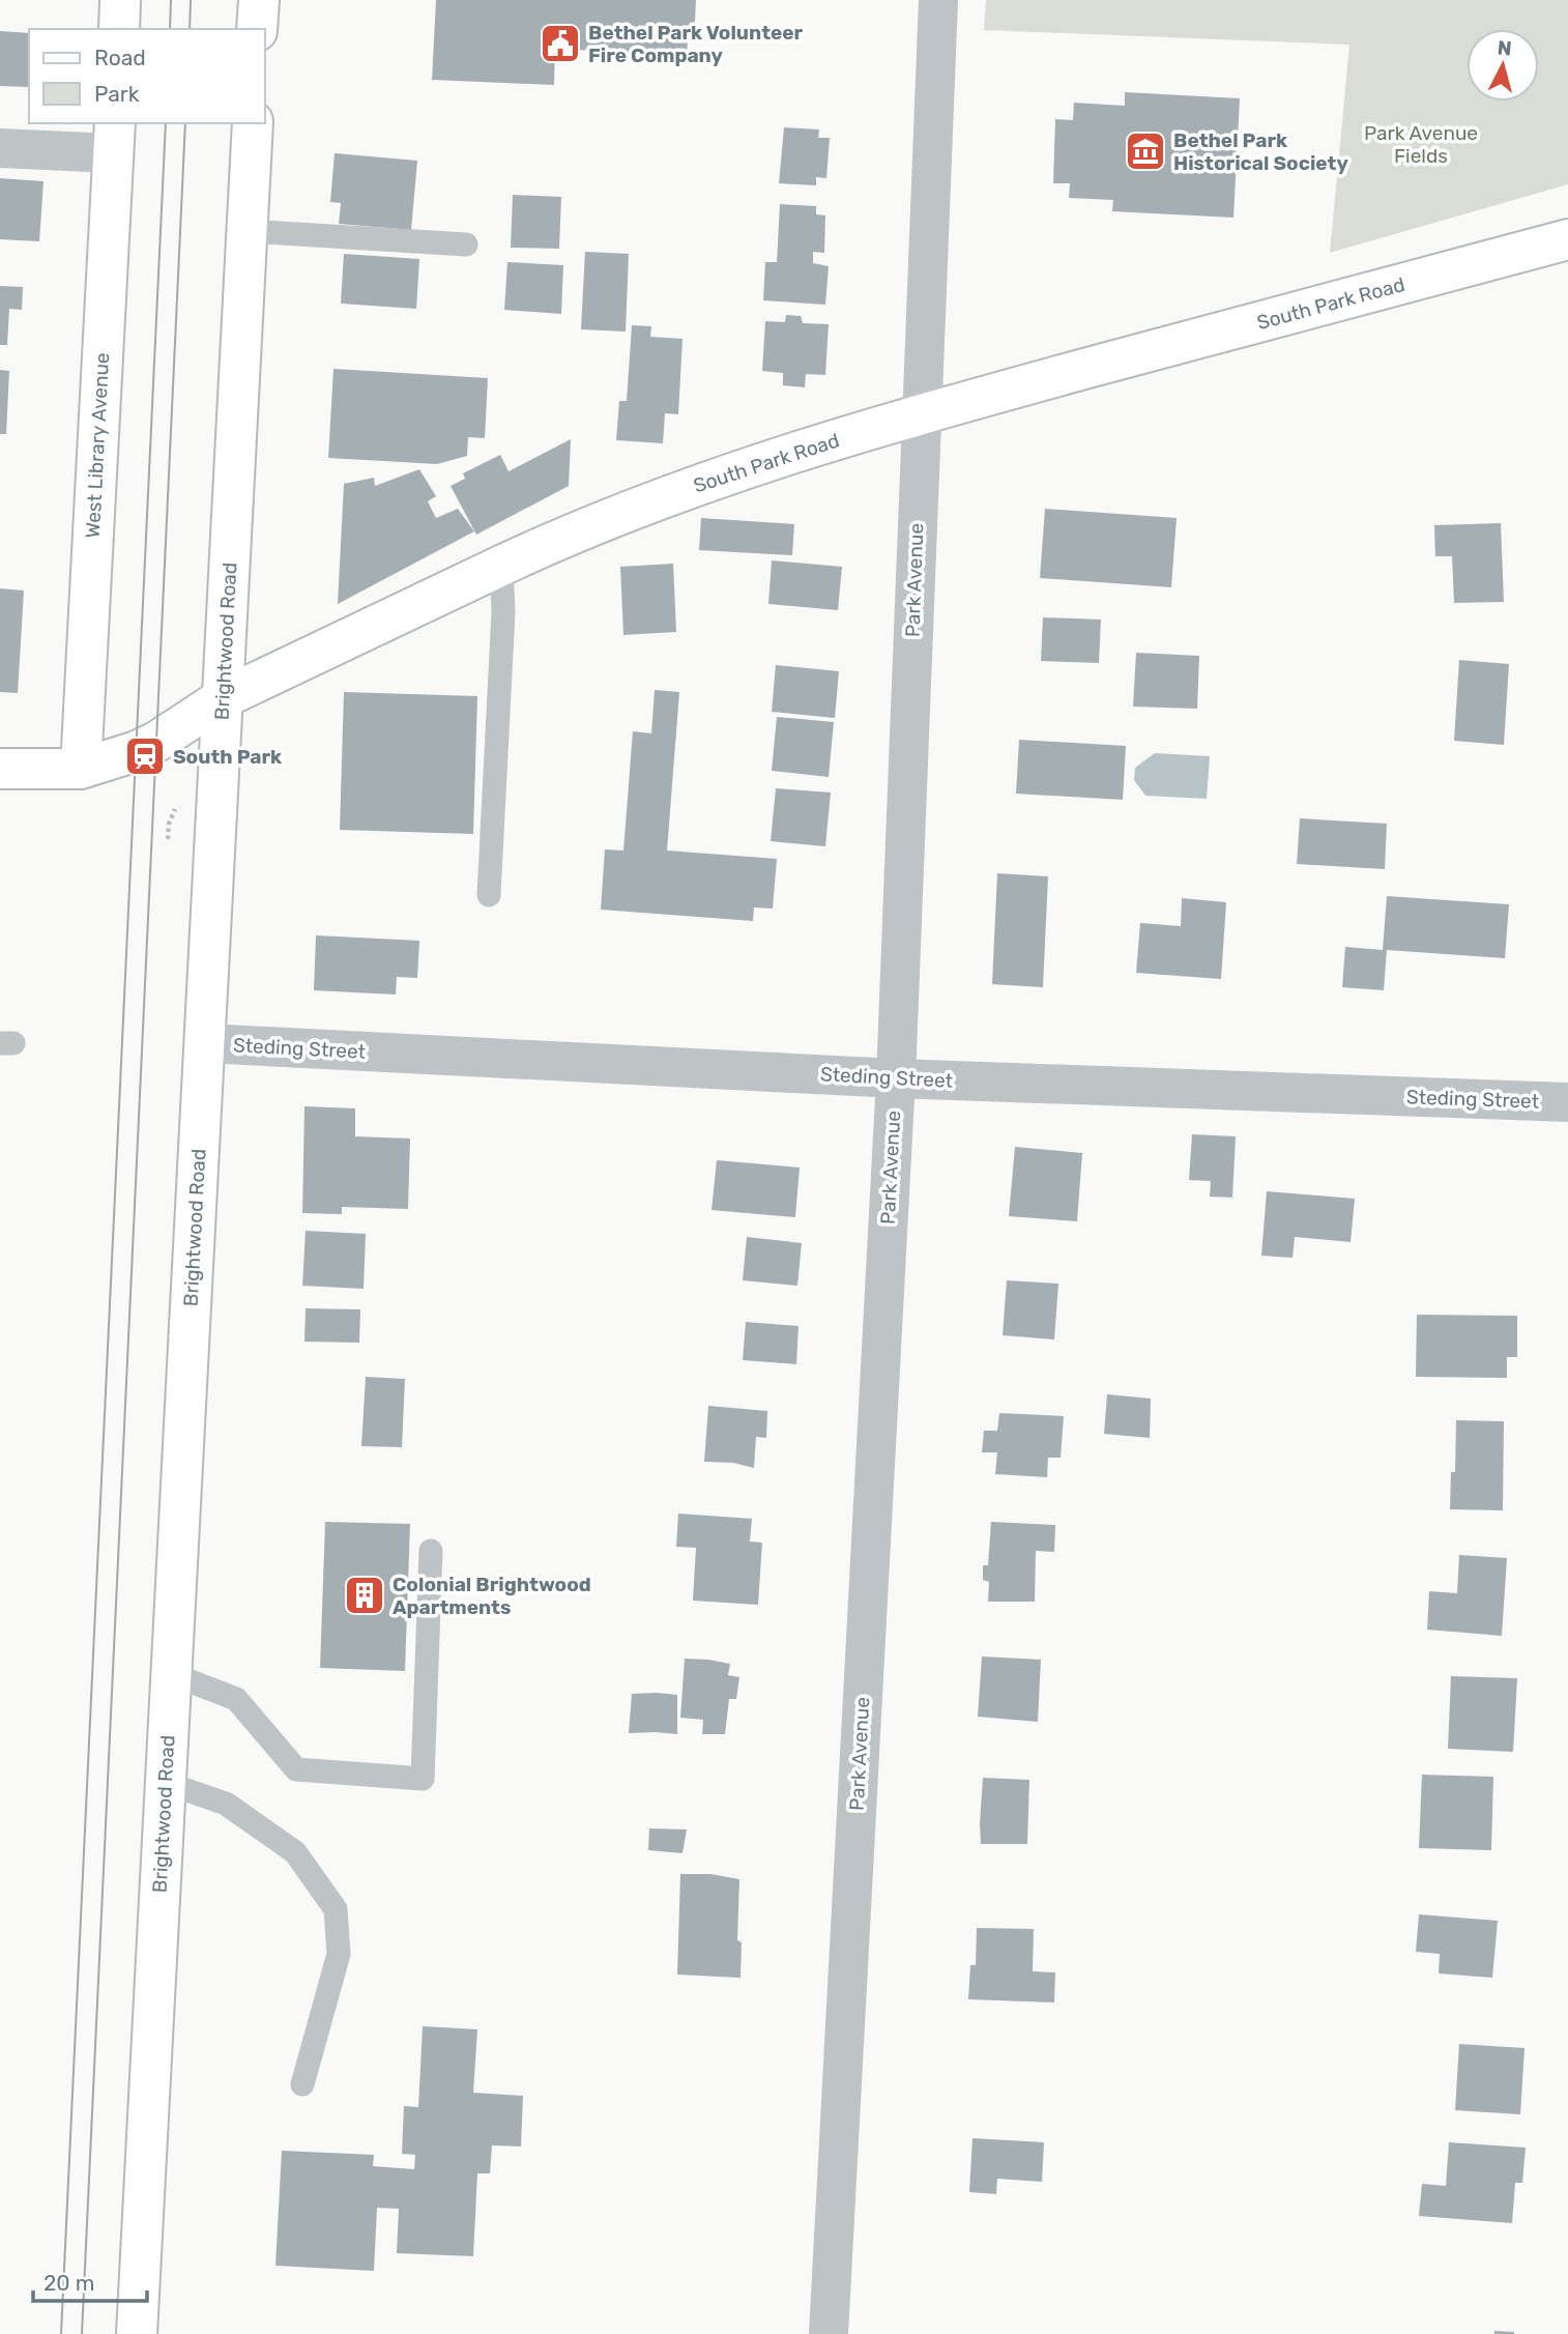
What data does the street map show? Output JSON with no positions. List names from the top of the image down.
{
  "streets": {
    "street": [
      "South Park Road",
      "West Library Avenue",
      "Park Avenue",
      "Brightwood Road",
      "Steding Street"
    ]
  },
  "crossings": [
    ["South Park Road", "West Library Avenue"],
    ["South Park Road", "Park Avenue"],
    ["South Park Road", "Brightwood Road"],
    ["Park Avenue", "Steding Street"],
    ["Brightwood Road", "Steding Street"]
  ],
  "parks": ["Park Avenue Fields"],
  "places": {
    "public building": ["Bethel Park Volunteer Fire Company"],
    "museum": ["Bethel Park Historical Society"],
    "station": ["South Park"],
    "building": ["Colonial Brightwood Apartments"]
  },
  "legend": ["Road", "Park"],
  "scale_bar": "20 m",
  "north": "top"
}
